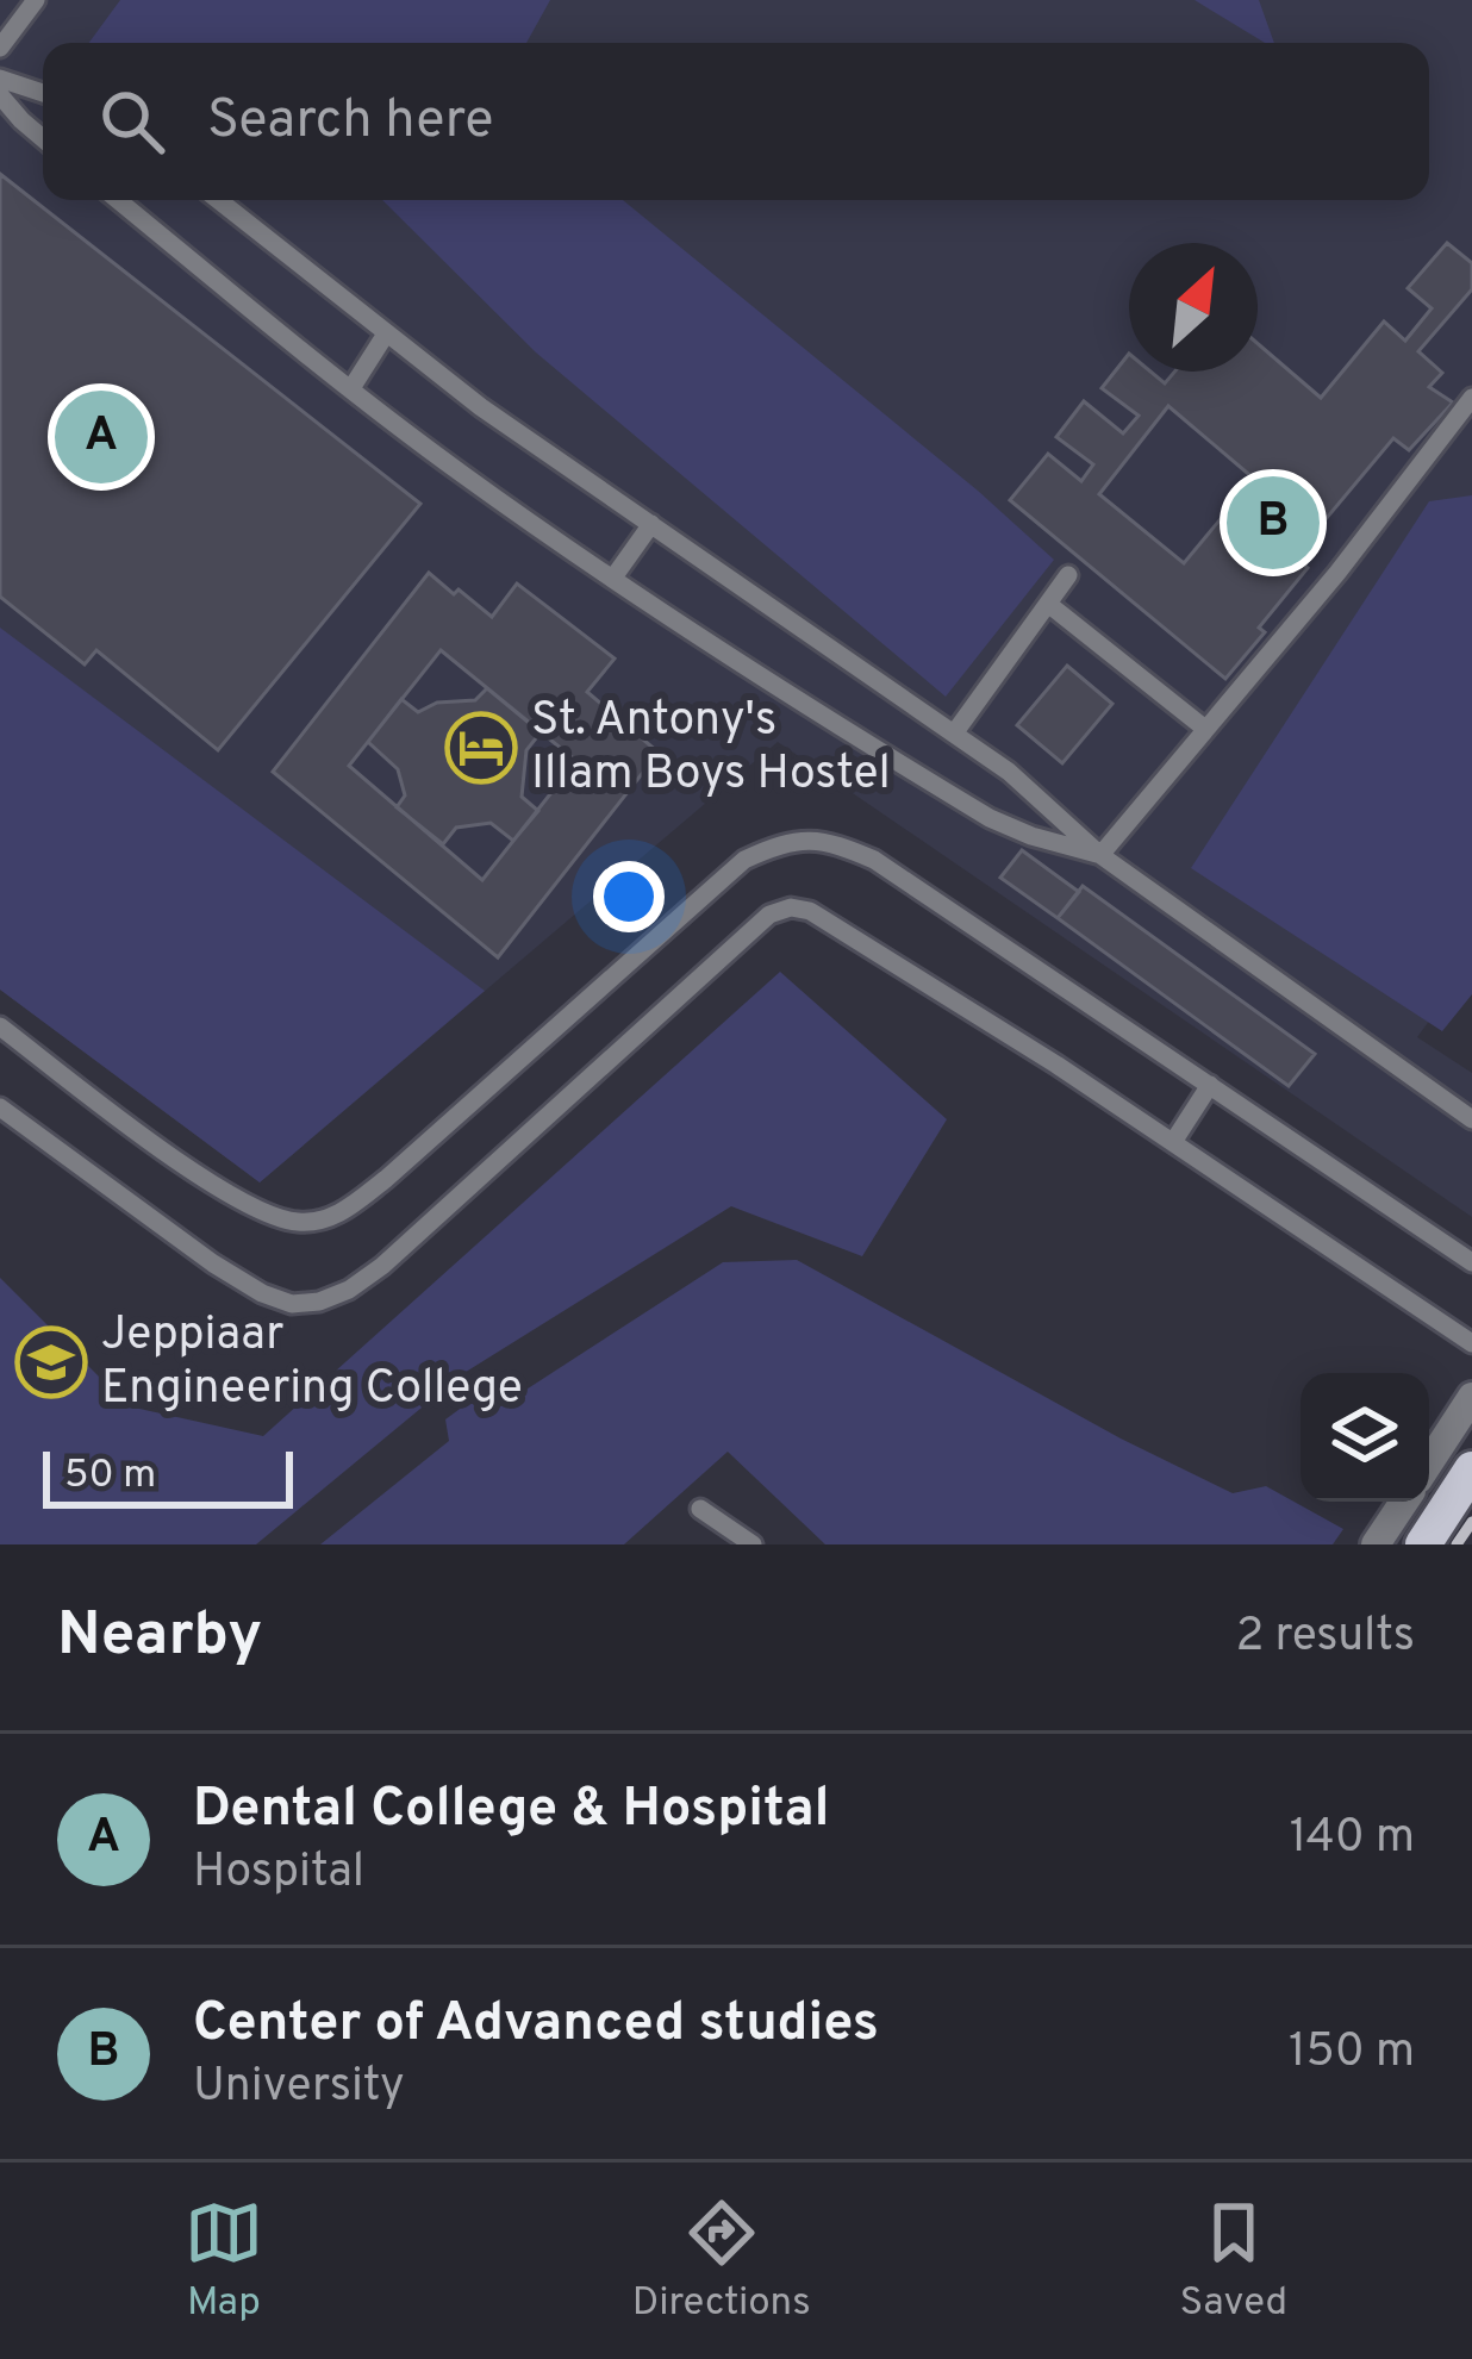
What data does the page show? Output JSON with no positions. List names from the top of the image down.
{
  "places": {
    "hotel": ["St. Antony's Illam Boys Hostel"],
    "school or university": ["Jeppiaar Engineering College"]
  },
  "scale_bar": "50 m",
  "north": "top right",
  "page": {
    "search": "Search here",
    "pins": ["A", "B"],
    "scale": "50 m",
    "heading": ["Nearby", "2 results"],
    "list": [
      {
        "mark": "A",
        "name": "Dental College & Hospital",
        "note": "Hospital",
        "value": "140 m"
      },
      {
        "mark": "B",
        "name": "Center of Advanced studies",
        "note": "University",
        "value": "150 m"
      }
    ],
    "nav": ["Map", "Directions", "Saved"]
  }
}
